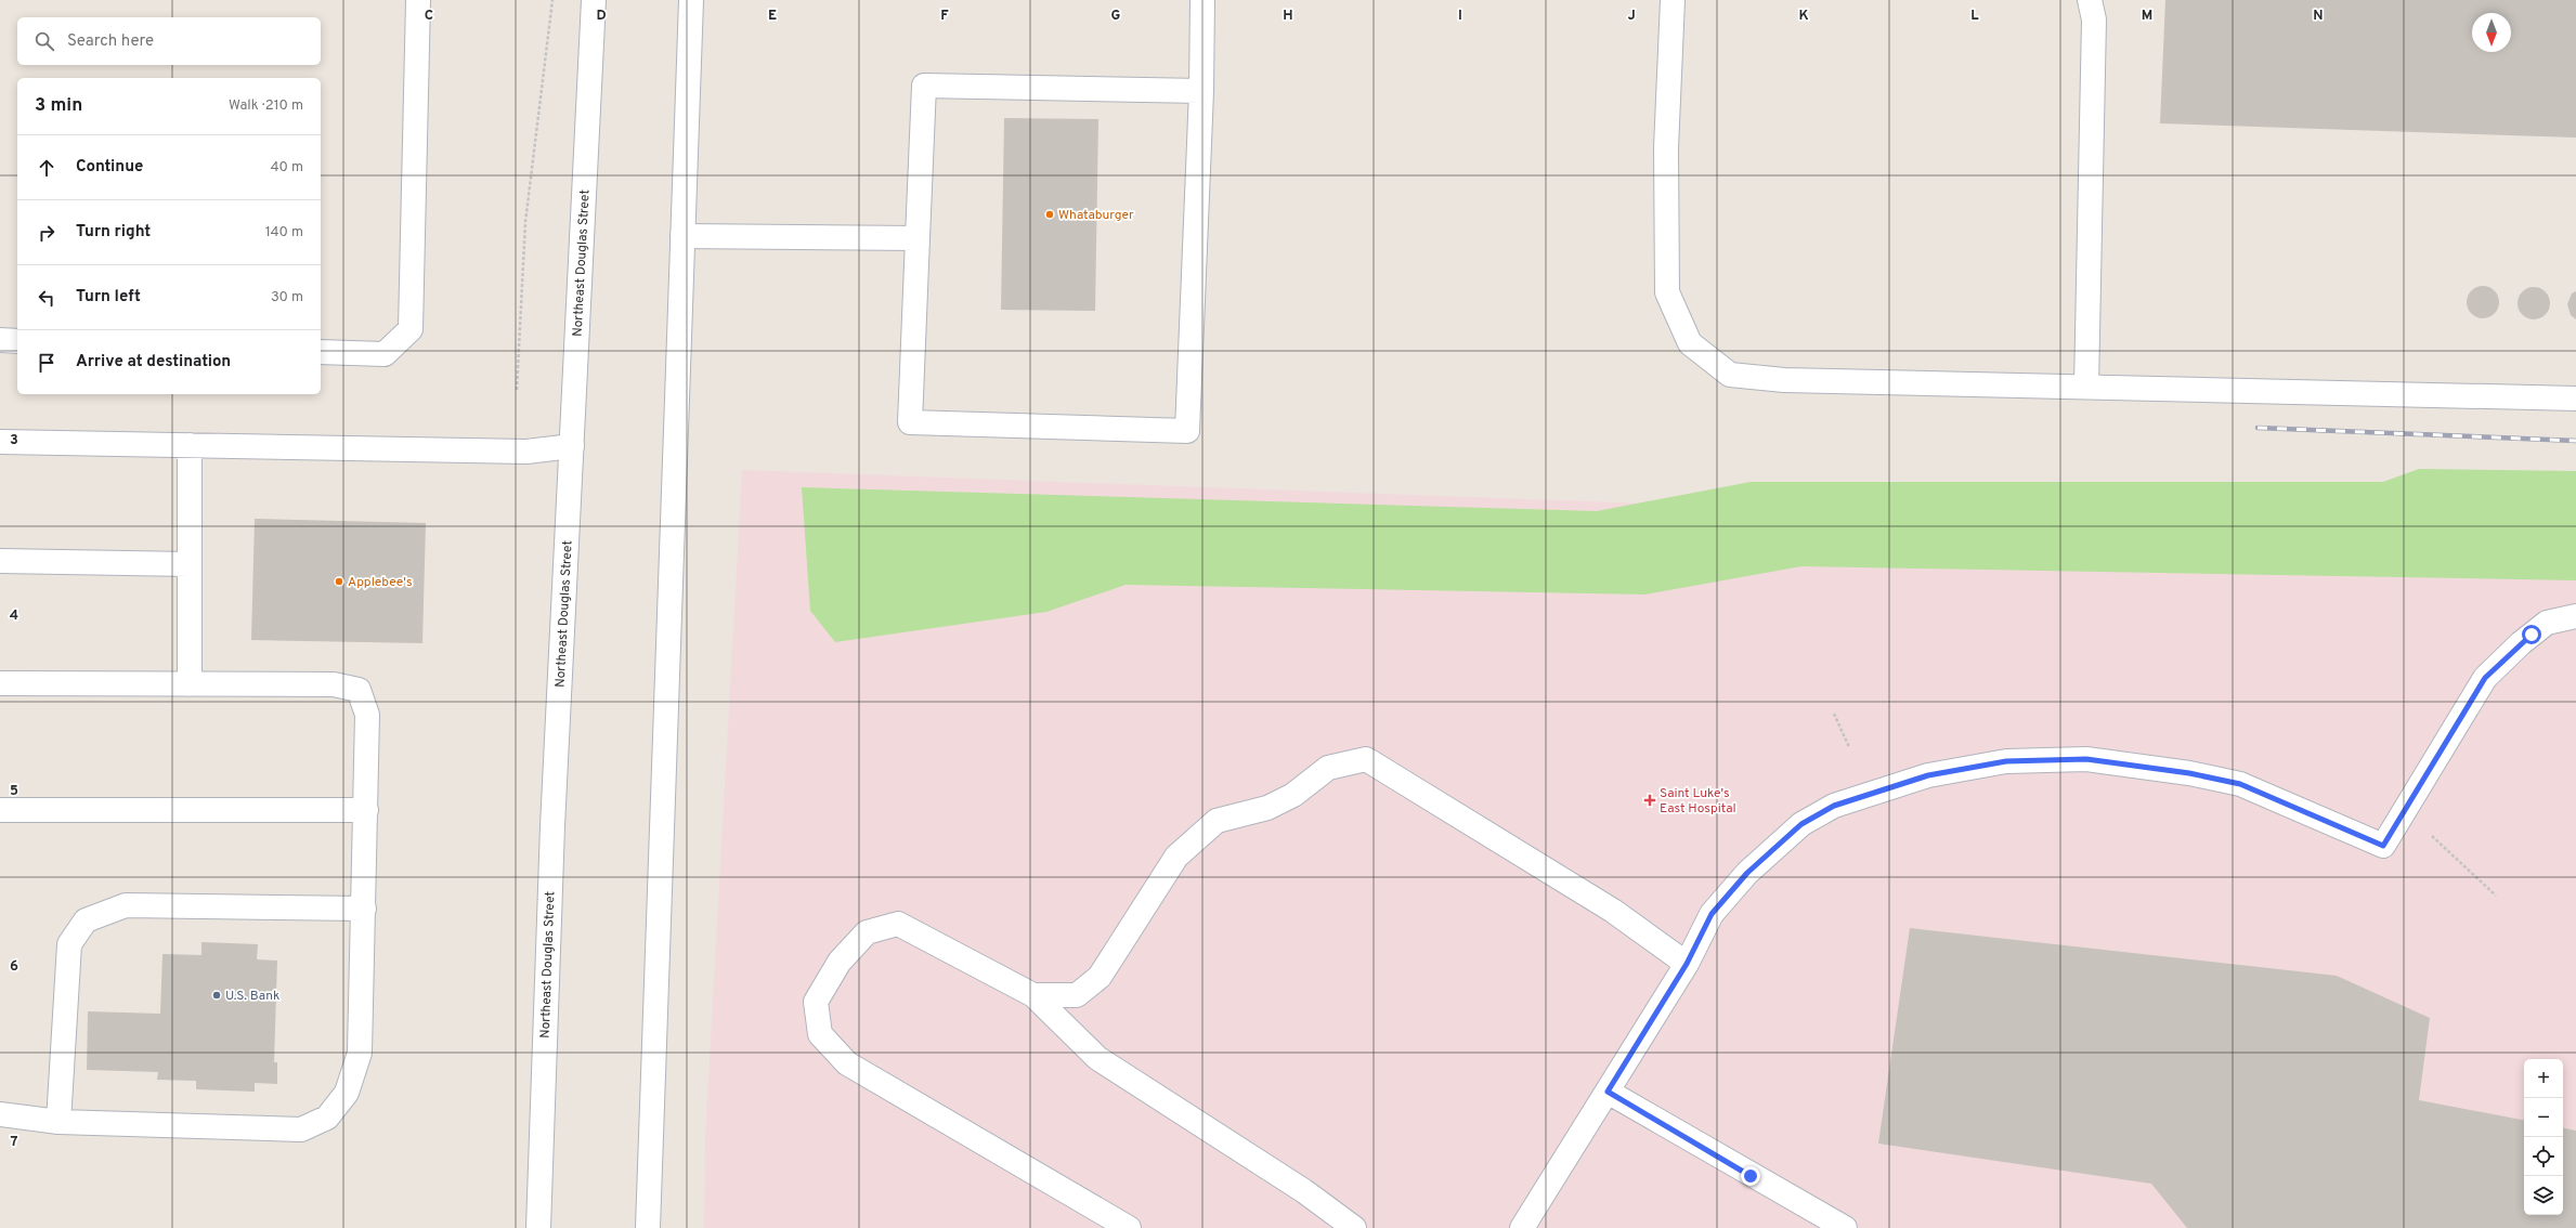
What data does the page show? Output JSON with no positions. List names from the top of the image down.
{
  "streets": {
    "main road": ["Northeast Douglas Street"]
  },
  "places": {
    "other": ["Whataburger", "Applebee's", "U.S. Bank"],
    "health": ["Saint Luke's East Hospital"]
  },
  "north": "bottom",
  "page": {
    "search": "Search here",
    "heading": ["3 min", "Walk · 210 m"],
    "list": [
      ["Continue", "40 m"],
      ["Turn right", "140 m"],
      ["Turn left", "30 m"],
      "Arrive at destination"
    ],
    "map_buttons": ["+", "−"]
  },
  "grid": {
    "columns": [
      "C",
      "D",
      "E",
      "F",
      "G",
      "H",
      "I",
      "J",
      "K",
      "L",
      "M",
      "N"
    ],
    "rows": [
      "3",
      "4",
      "5",
      "6",
      "7"
    ]
  }
}
